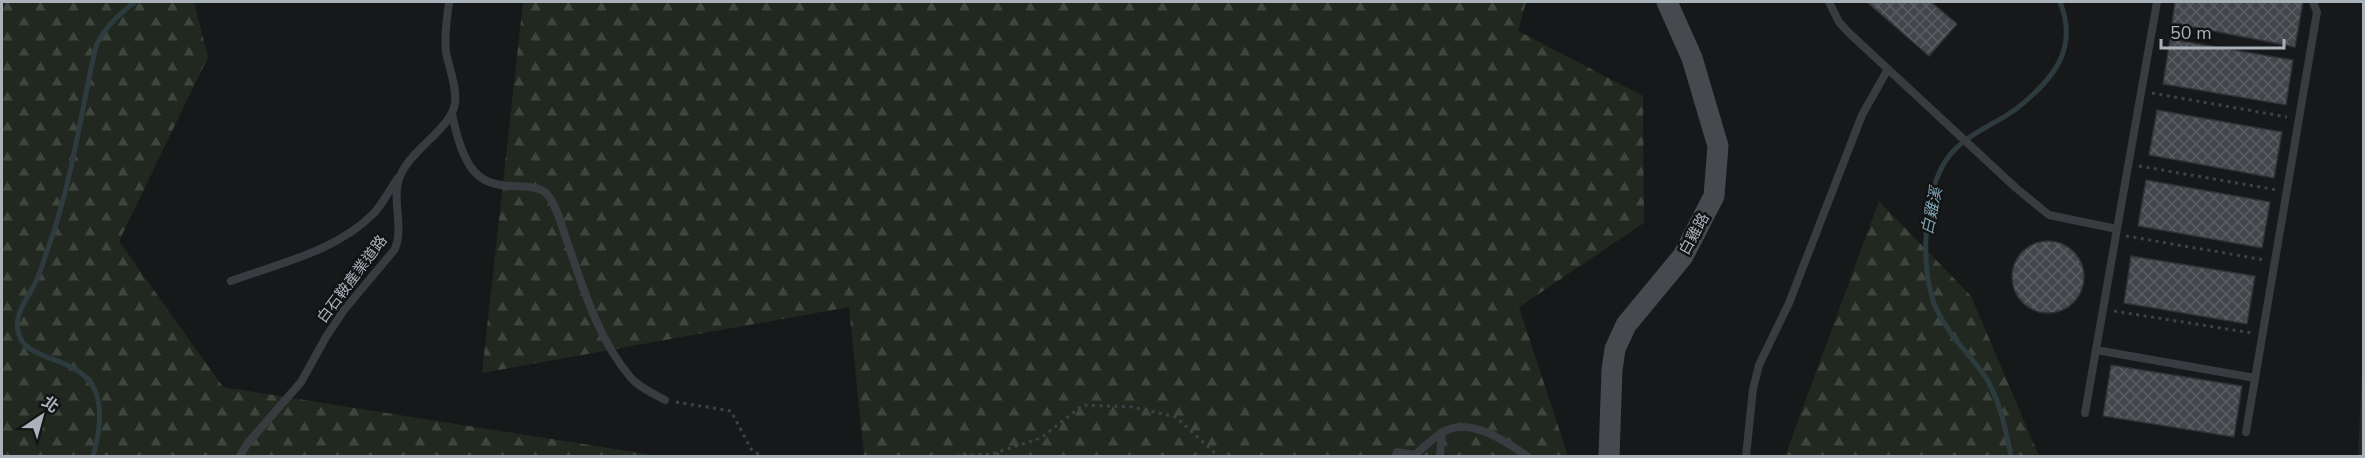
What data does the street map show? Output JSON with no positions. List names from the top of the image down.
{
  "streets": {
    "street": ["白雞路"],
    "lane": ["白石鞍產業道路"]
  },
  "water": ["白雞溪"],
  "scale_bar": "50 m",
  "north": "top right"
}
